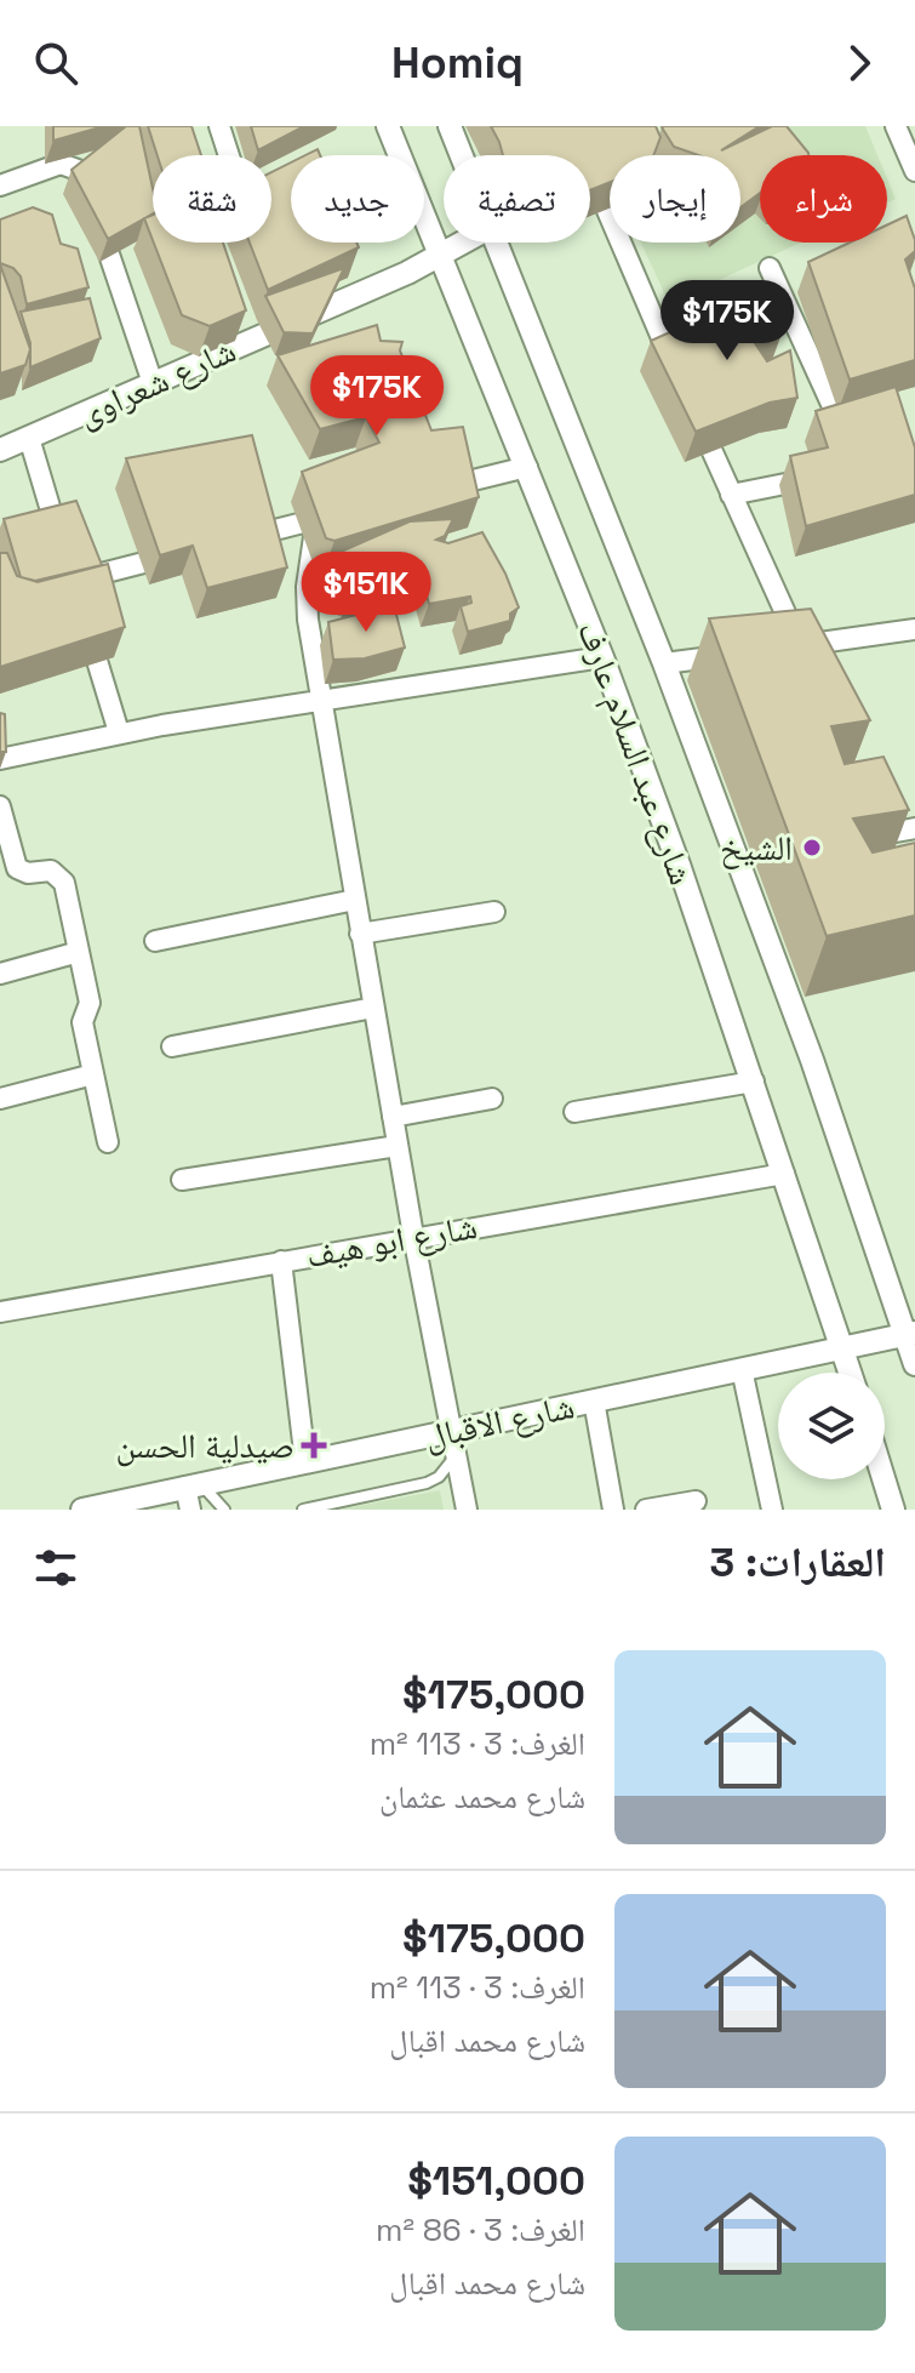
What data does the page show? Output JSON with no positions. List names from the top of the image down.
{
  "streets": {
    "street": [
      "شارع شعراوى",
      "شارع عبد السلام عارف",
      "شارع ابو هيف",
      "شارع الاقبال"
    ]
  },
  "crossings": [
    ["شارع شعراوى", "شارع عبد السلام عارف"],
    ["شارع عبد السلام عارف", "شارع ابو هيف"],
    ["شارع عبد السلام عارف", "شارع الاقبال"]
  ],
  "places": {
    "other": ["الشيخ"],
    "health": ["صيدلية الحسن"]
  },
  "page": {
    "header": "Homiq",
    "chip": [
      "شراء",
      "إيجار",
      "تصفية",
      "جديد",
      "شقة"
    ],
    "price": ["$175K", "$175K", "$151K"],
    "heading": "العقارات: 3",
    "list": [
      {
        "name": "$175,000",
        "note": "الغرف: 3 · 113 m² · شارع محمد عثمان"
      },
      {
        "name": "$175,000",
        "note": "الغرف: 3 · 113 m² · شارع محمد اقبال"
      },
      {
        "name": "$151,000",
        "note": "الغرف: 3 · 86 m² · شارع محمد اقبال"
      }
    ]
  }
}
